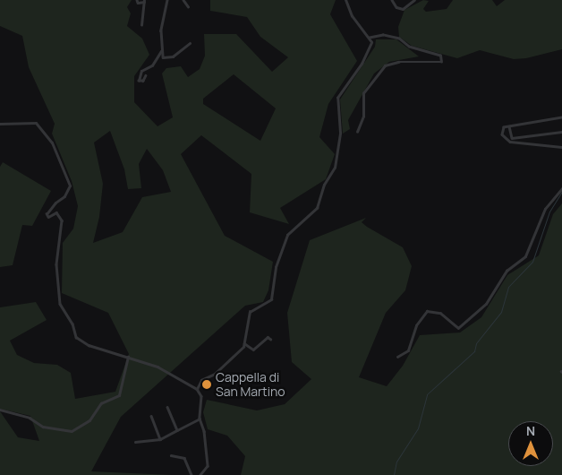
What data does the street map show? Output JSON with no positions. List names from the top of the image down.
{
  "places": ["Cappella di San Martino"],
  "north": "top"
}
